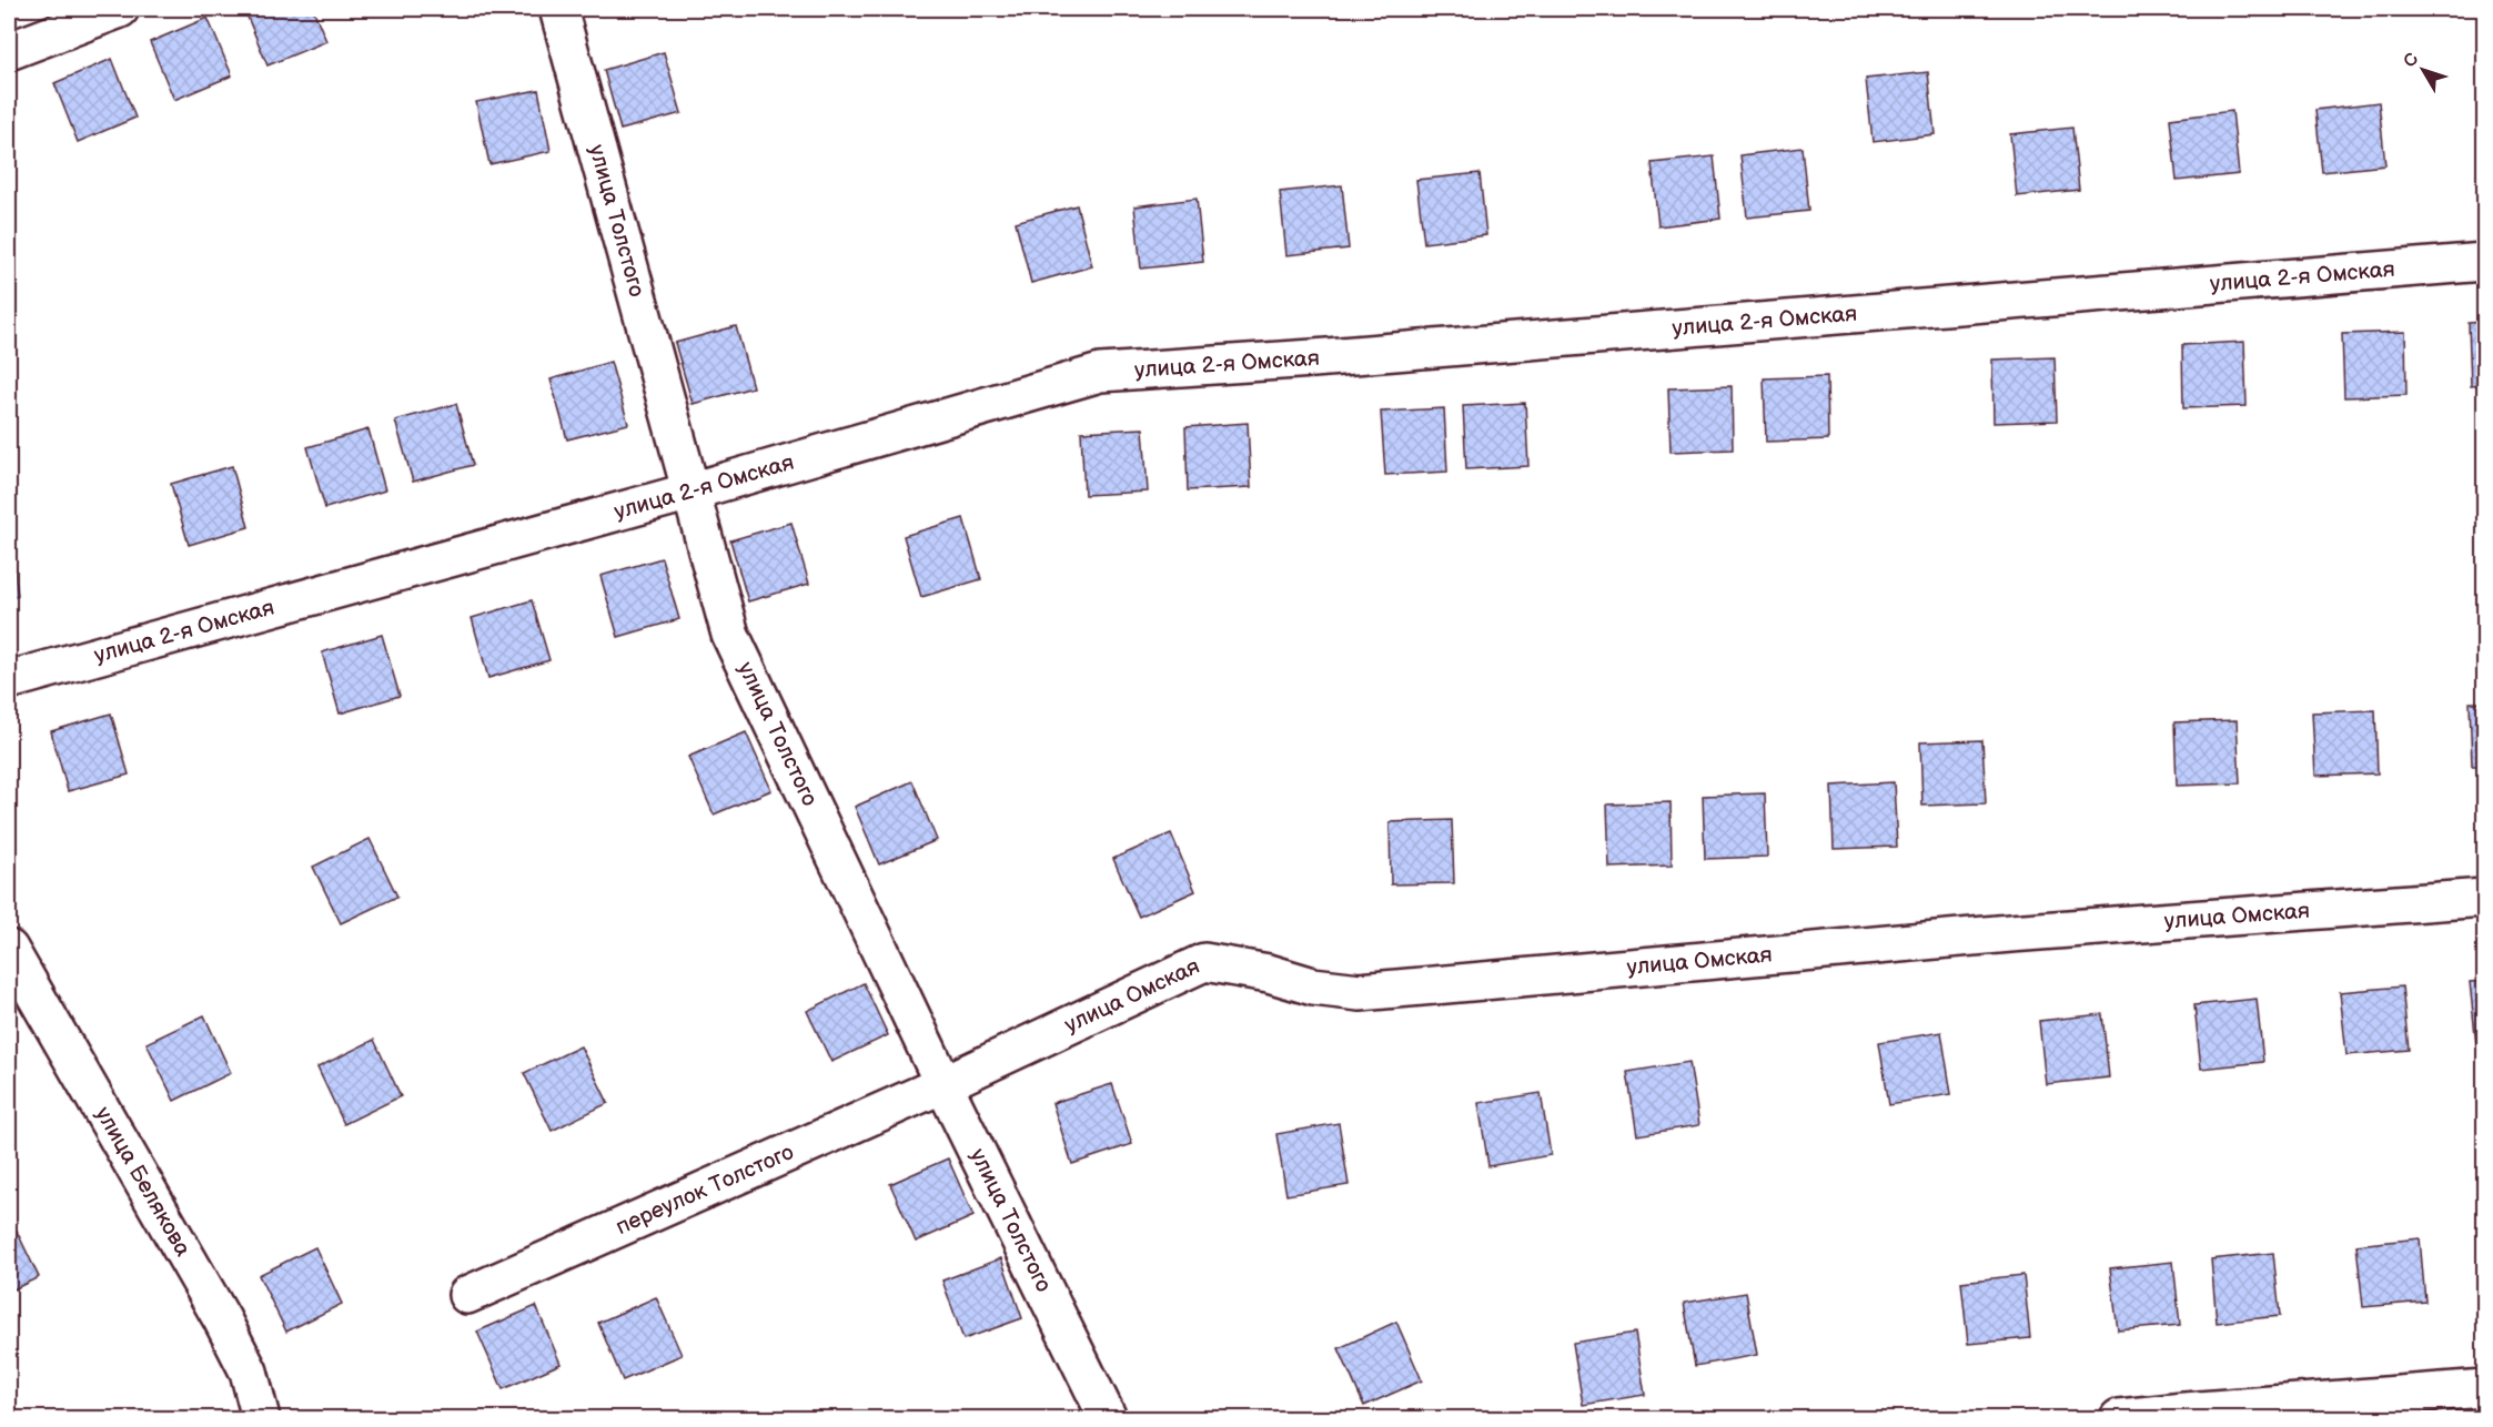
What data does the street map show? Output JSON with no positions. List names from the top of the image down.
{
  "streets": {
    "street": [
      "улица Толстого",
      "улица 2-я Омская",
      "улица Омская",
      "улица Белякова",
      "переулок Толстого"
    ]
  },
  "crossings": [
    ["улица Толстого", "улица 2-я Омская"],
    ["улица Толстого", "улица Омская"],
    ["улица Толстого", "переулок Толстого"],
    ["улица Омская", "переулок Толстого"]
  ],
  "north": "top left"
}
